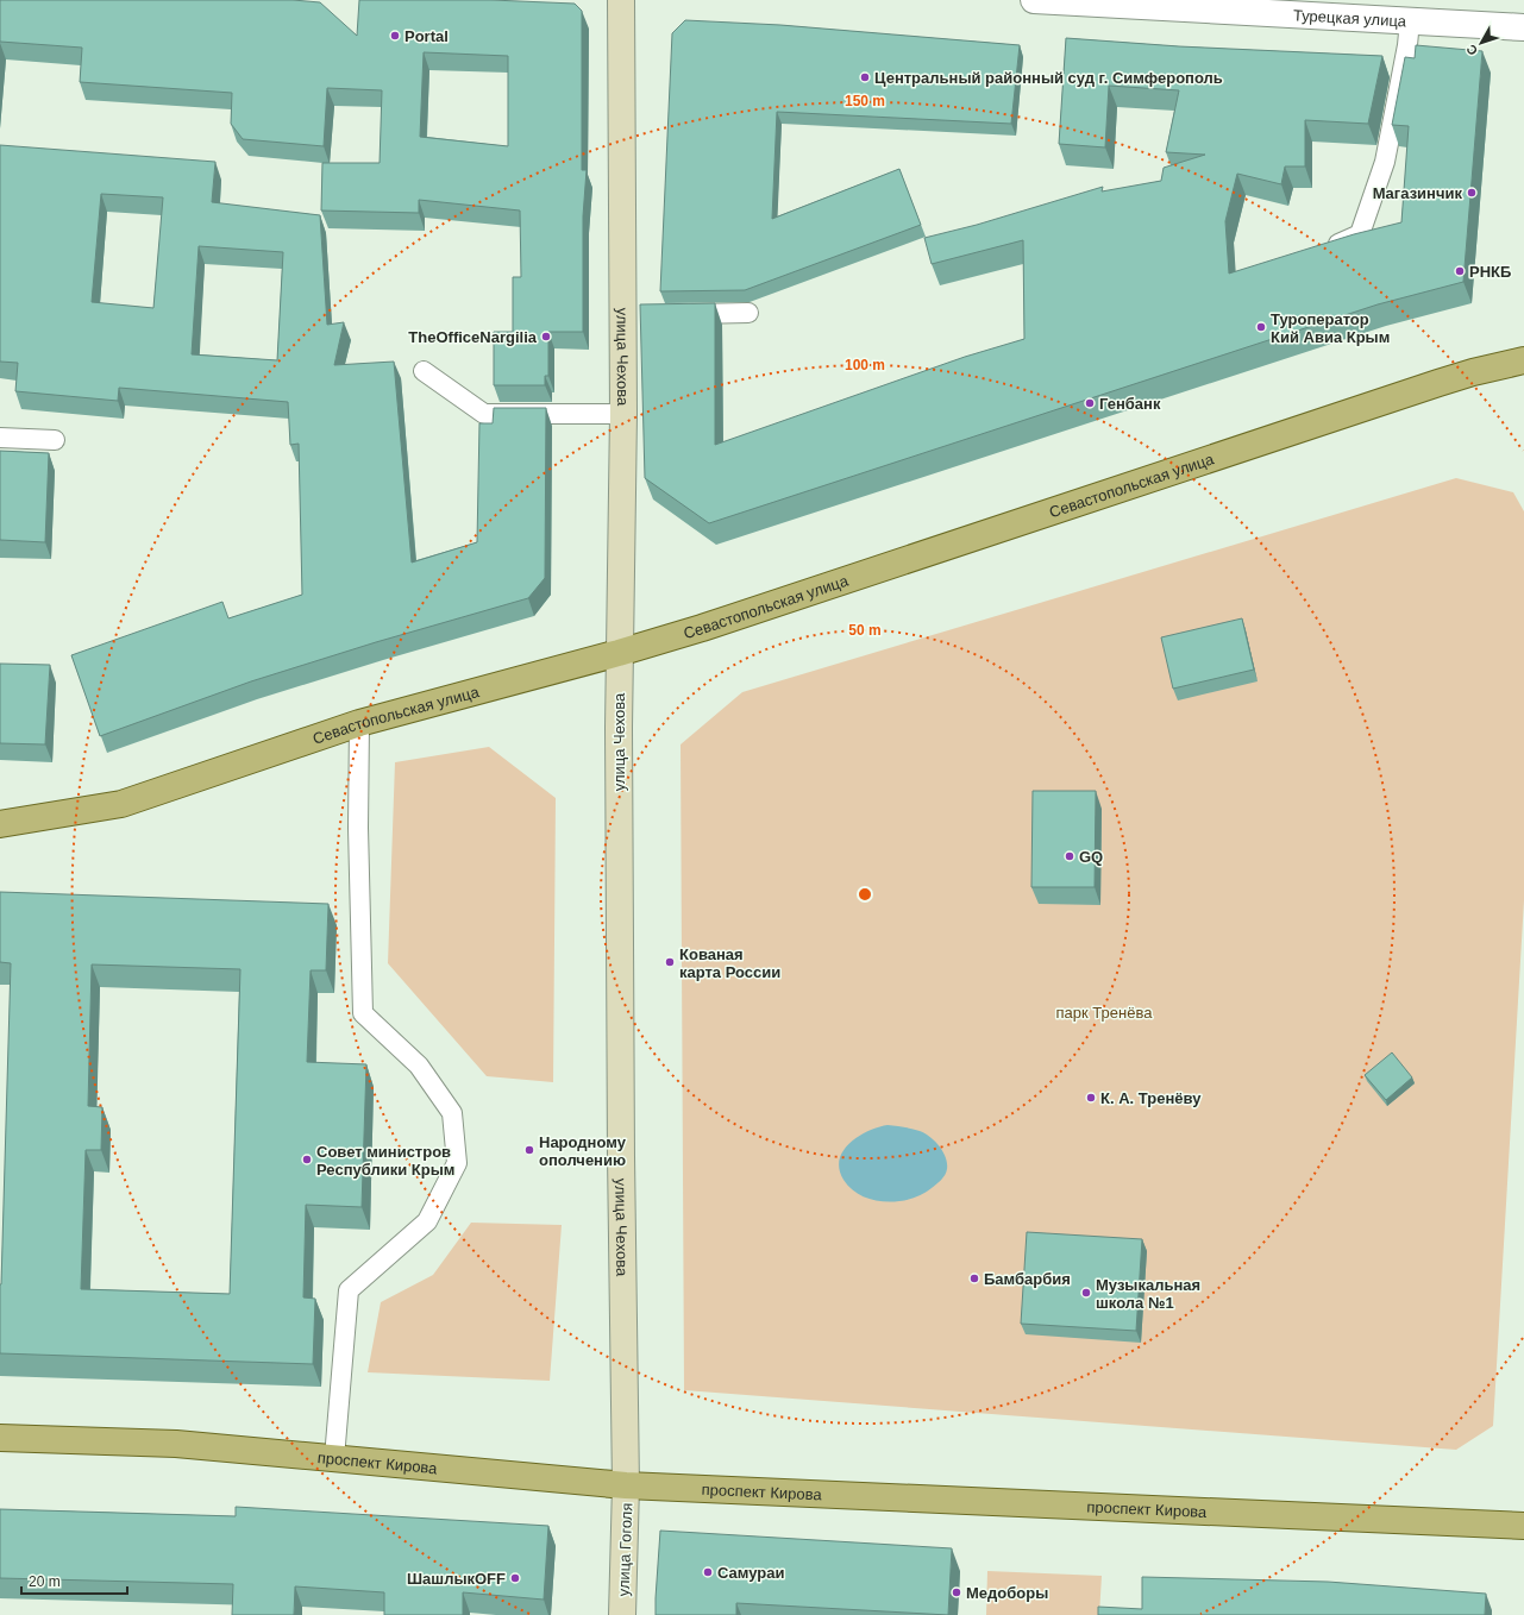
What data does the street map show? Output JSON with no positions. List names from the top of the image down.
{
  "streets": {
    "main road": [
      "улица Чехова",
      "Севастопольская улица",
      "проспект Кирова",
      "улица Гоголя"
    ],
    "street": ["Турецкая улица"]
  },
  "crossings": [
    ["улица Чехова", "Севастопольская улица"],
    ["улица Чехова", "проспект Кирова"],
    ["улица Чехова", "улица Гоголя"],
    ["проспект Кирова", "улица Гоголя"]
  ],
  "parks": ["парк Тренёва"],
  "places": [
    "Portal",
    "Центральный районный суд г. Симферополь",
    "Магазинчик",
    "РНКБ",
    "Туроператор Кий Авиа Крым",
    "TheOfficeNargilia",
    "Генбанк",
    "GQ",
    "Кованая карта России",
    "К. А. Тренёву",
    "Народному ополчению",
    "Совет министров Республики Крым",
    "Бамбарбия",
    "Музыкальная школа №1",
    "Самураи",
    "ШашлыкOFF",
    "Медоборы"
  ],
  "scale_bar": "20 m",
  "north": "bottom left",
  "rings": ["150 m", "100 m", "50 m"]
}
